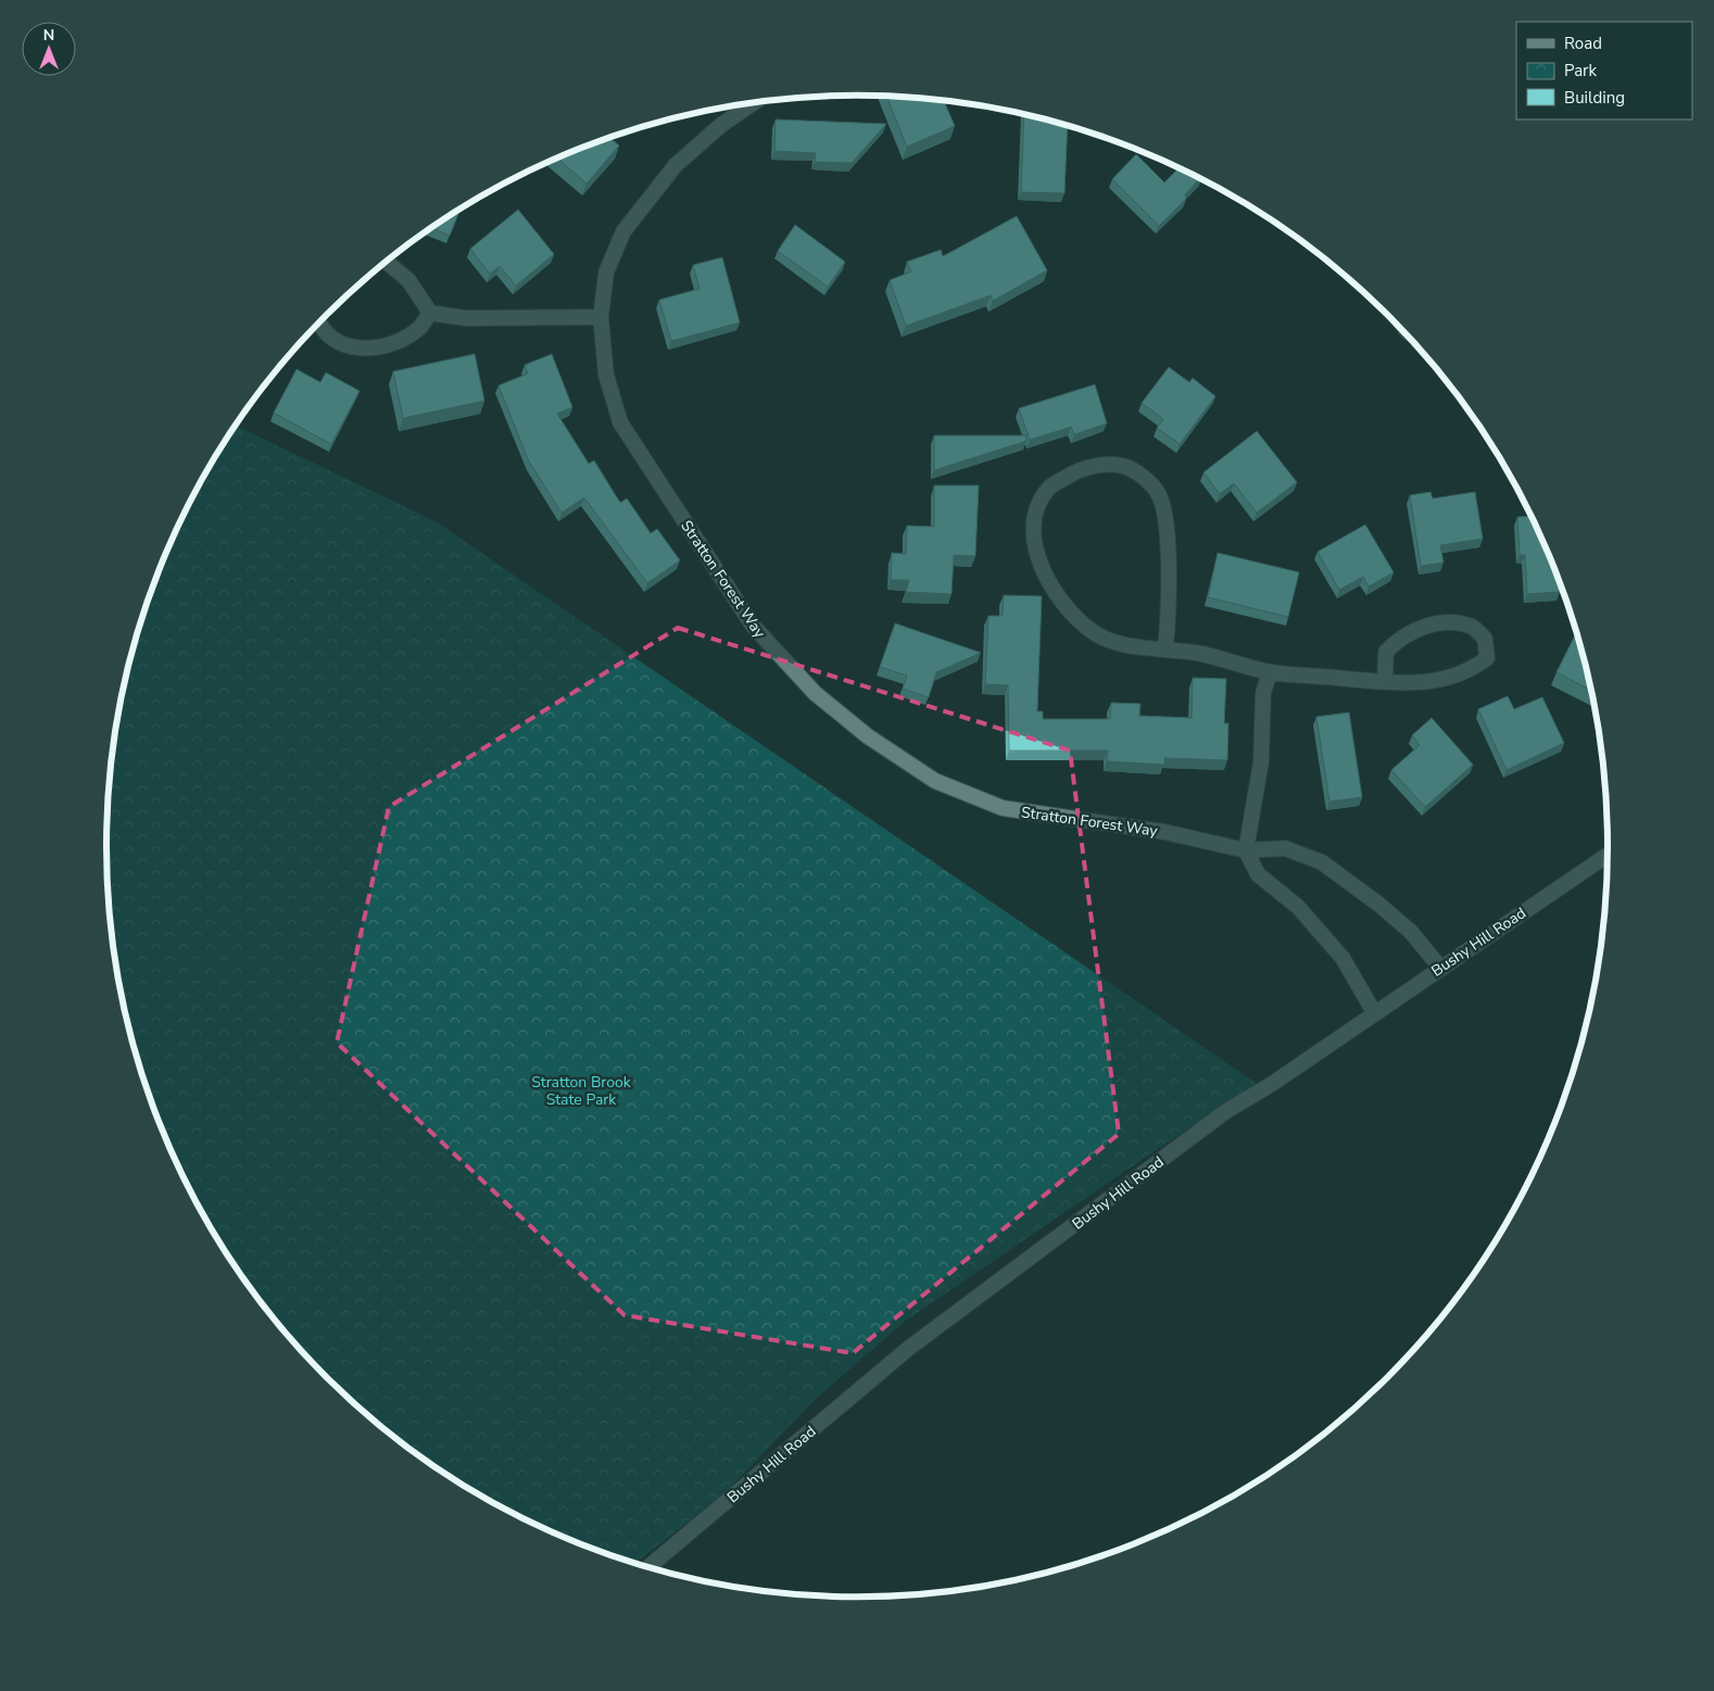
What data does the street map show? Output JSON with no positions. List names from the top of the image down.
{
  "streets": {
    "street": ["Stratton Forest Way", "Bushy Hill Road"]
  },
  "crossings": [
    ["Stratton Forest Way", "Bushy Hill Road"]
  ],
  "parks": ["Stratton Brook State Park"],
  "legend": ["Road", "Park", "Building"],
  "north": "top"
}
